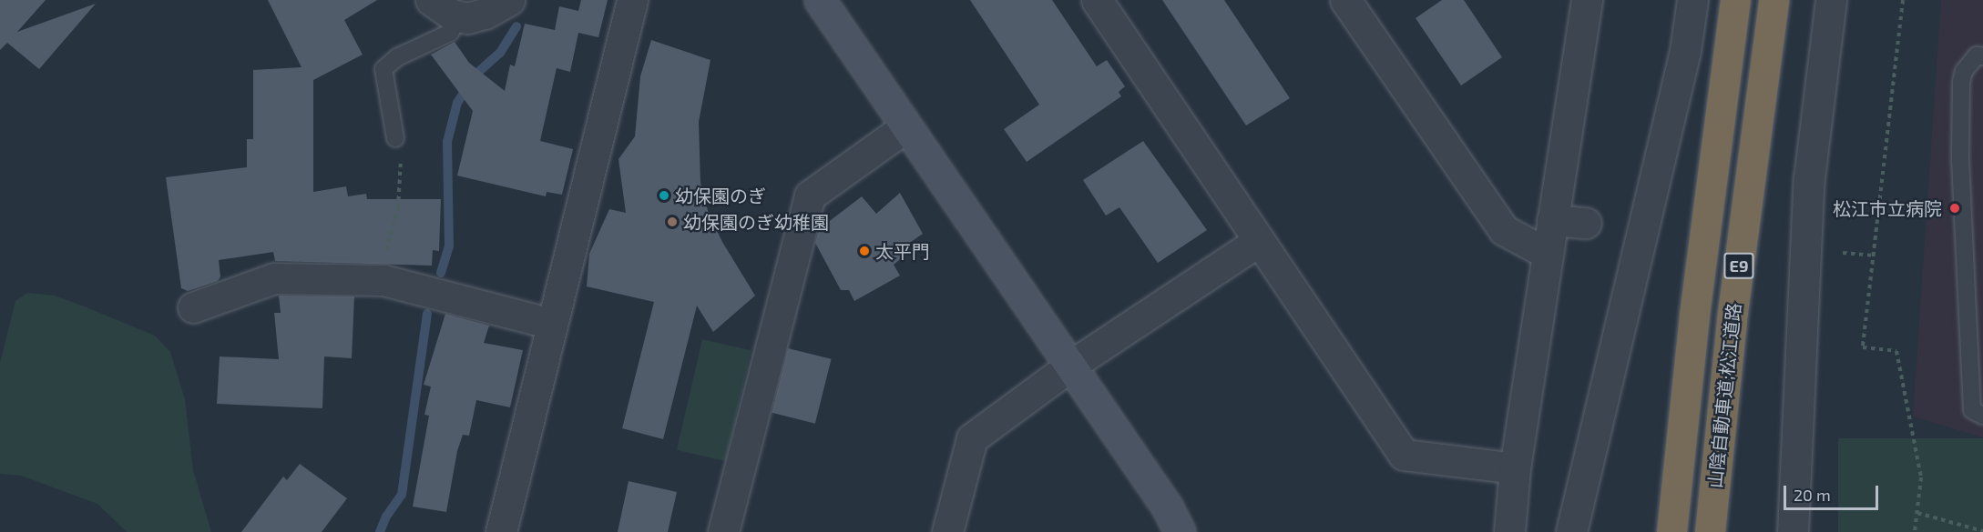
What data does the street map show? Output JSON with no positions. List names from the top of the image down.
{
  "streets": {
    "highway": ["E9", "山陰自動車道;松江道路"]
  },
  "places": [
    "幼保園のぎ",
    "松江市立病院",
    "幼保園のぎ幼稚園",
    "太平門"
  ],
  "scale_bar": "20 m"
}
